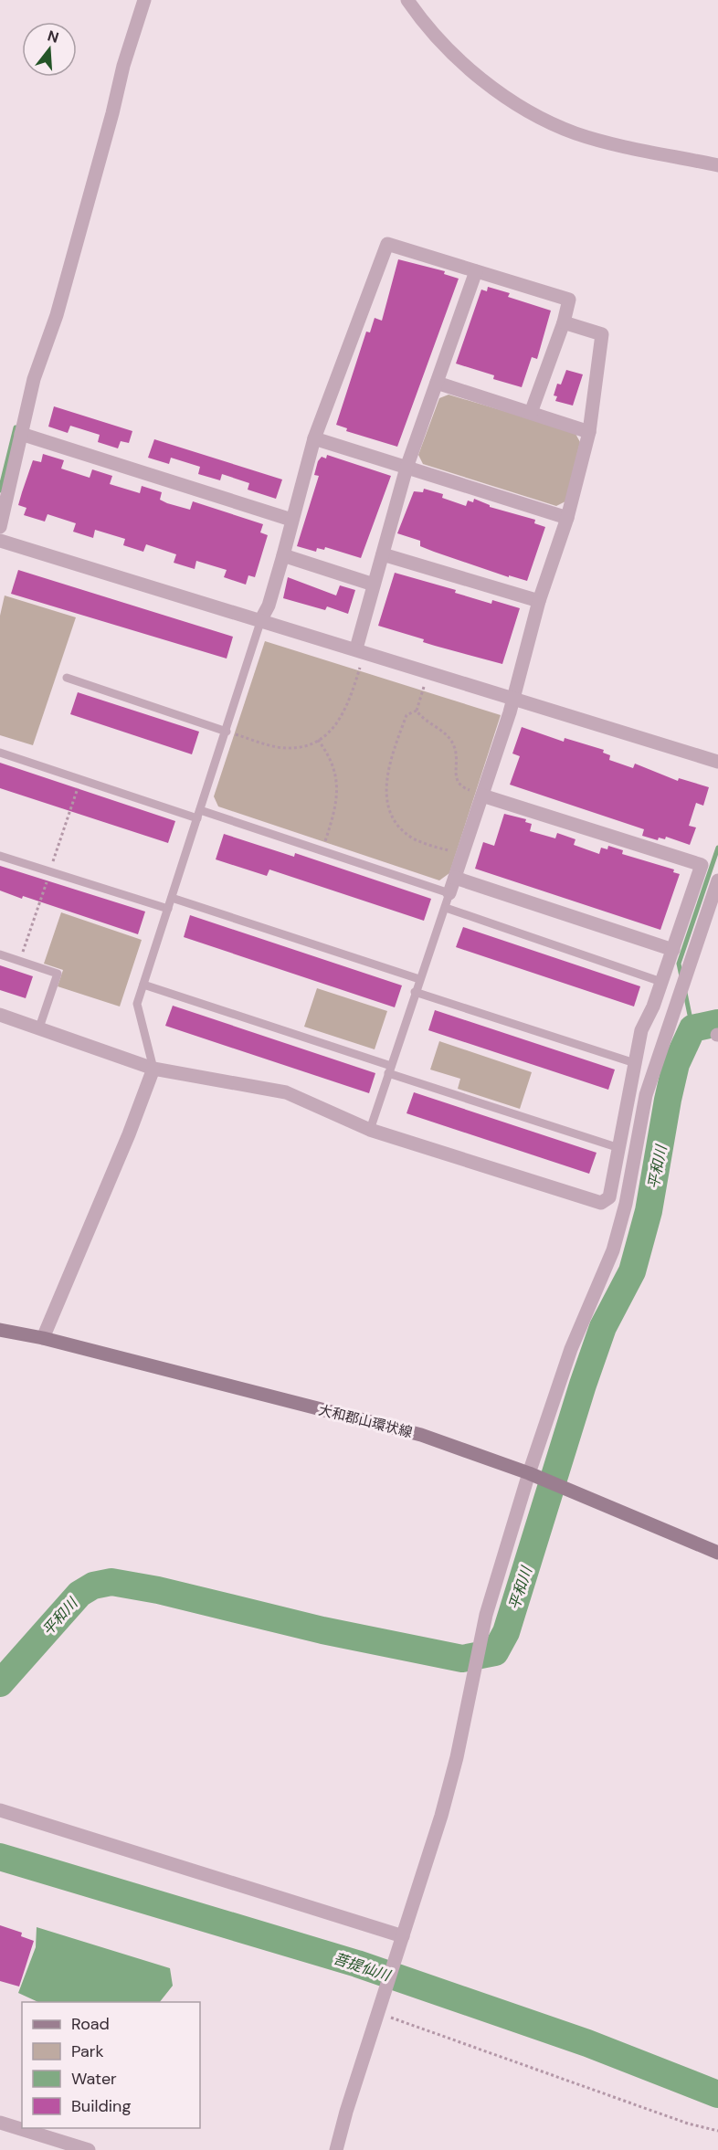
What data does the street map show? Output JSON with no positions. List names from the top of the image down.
{
  "streets": {
    "main road": ["大和郡山環状線"]
  },
  "water": ["平和川", "菩提仙川"],
  "legend": [
    "Road",
    "Park",
    "Water",
    "Building"
  ],
  "north": "top"
}
